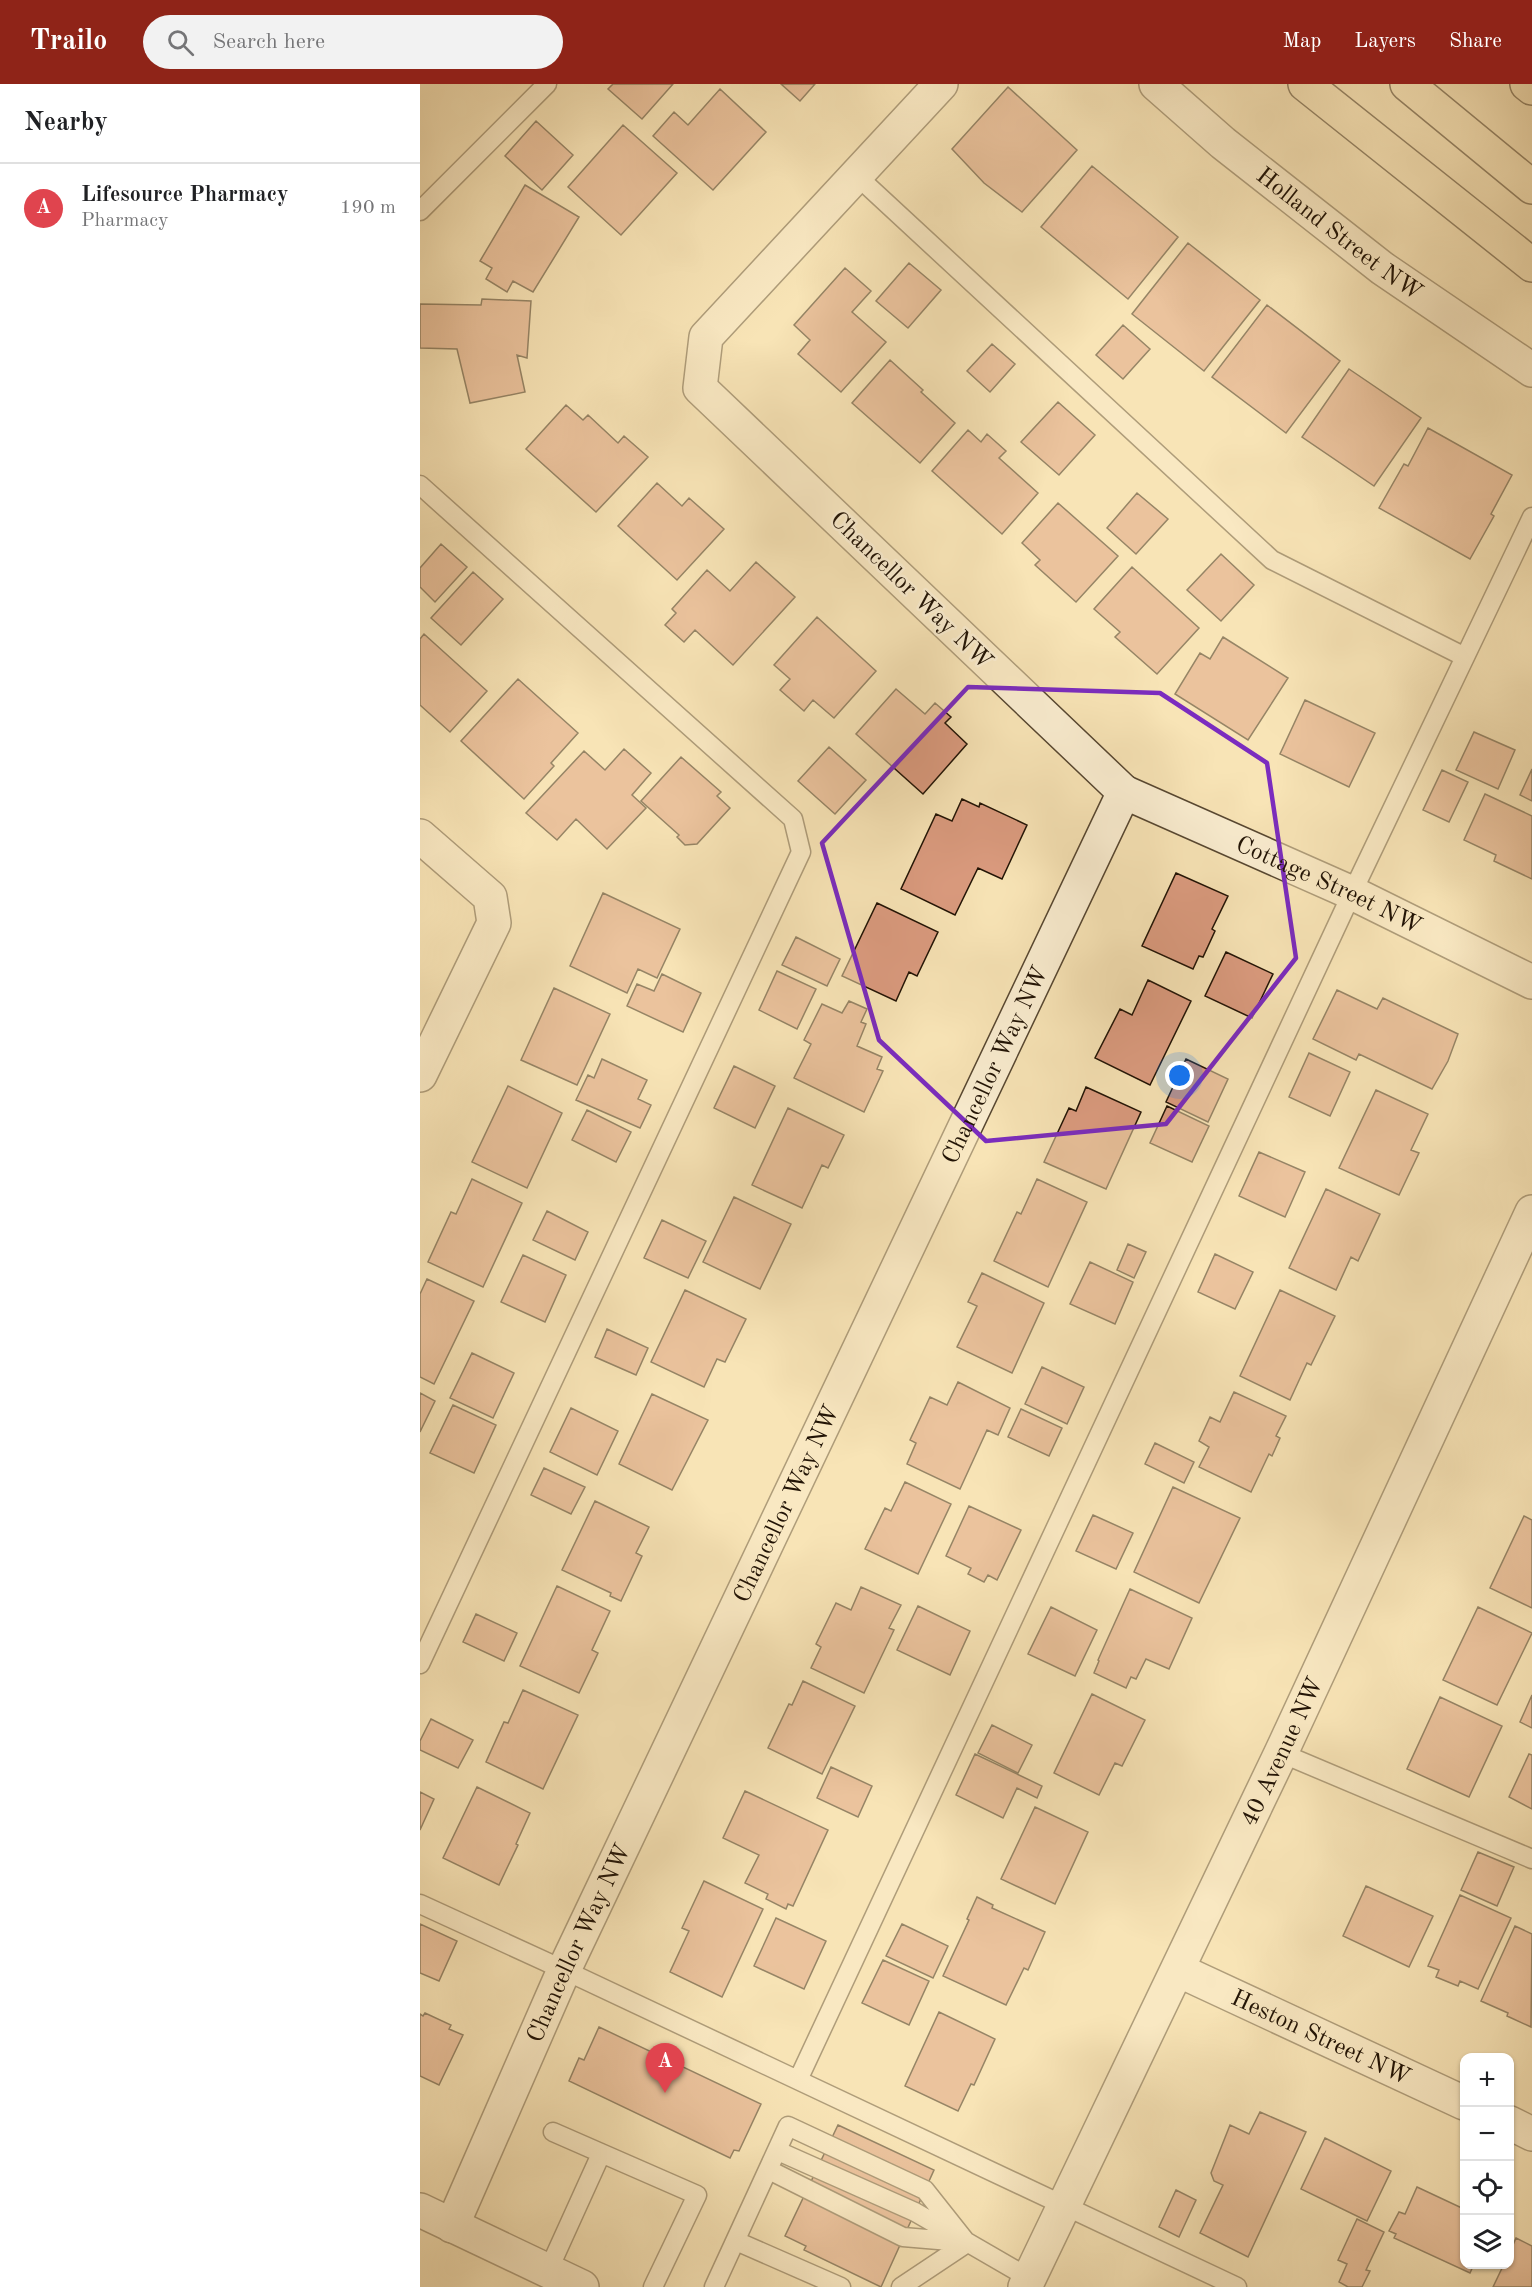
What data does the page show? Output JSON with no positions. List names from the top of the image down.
{
  "streets": {
    "street": [
      "Holland Street NW",
      "Chancellor Way NW",
      "Cottage Street NW",
      "40 Avenue NW",
      "Heston Street NW"
    ]
  },
  "crossings": [
    ["Chancellor Way NW", "Cottage Street NW"],
    ["40 Avenue NW", "Heston Street NW"]
  ],
  "page": {
    "header": "Trailo",
    "search": "Search here",
    "nav": ["Map", "Layers", "Share"],
    "heading": "Nearby",
    "list": [
      {
        "mark": "A",
        "name": "Lifesource Pharmacy",
        "note": "Pharmacy",
        "value": "190 m"
      }
    ],
    "pins": "A",
    "map_buttons": ["+", "−"]
  }
}
